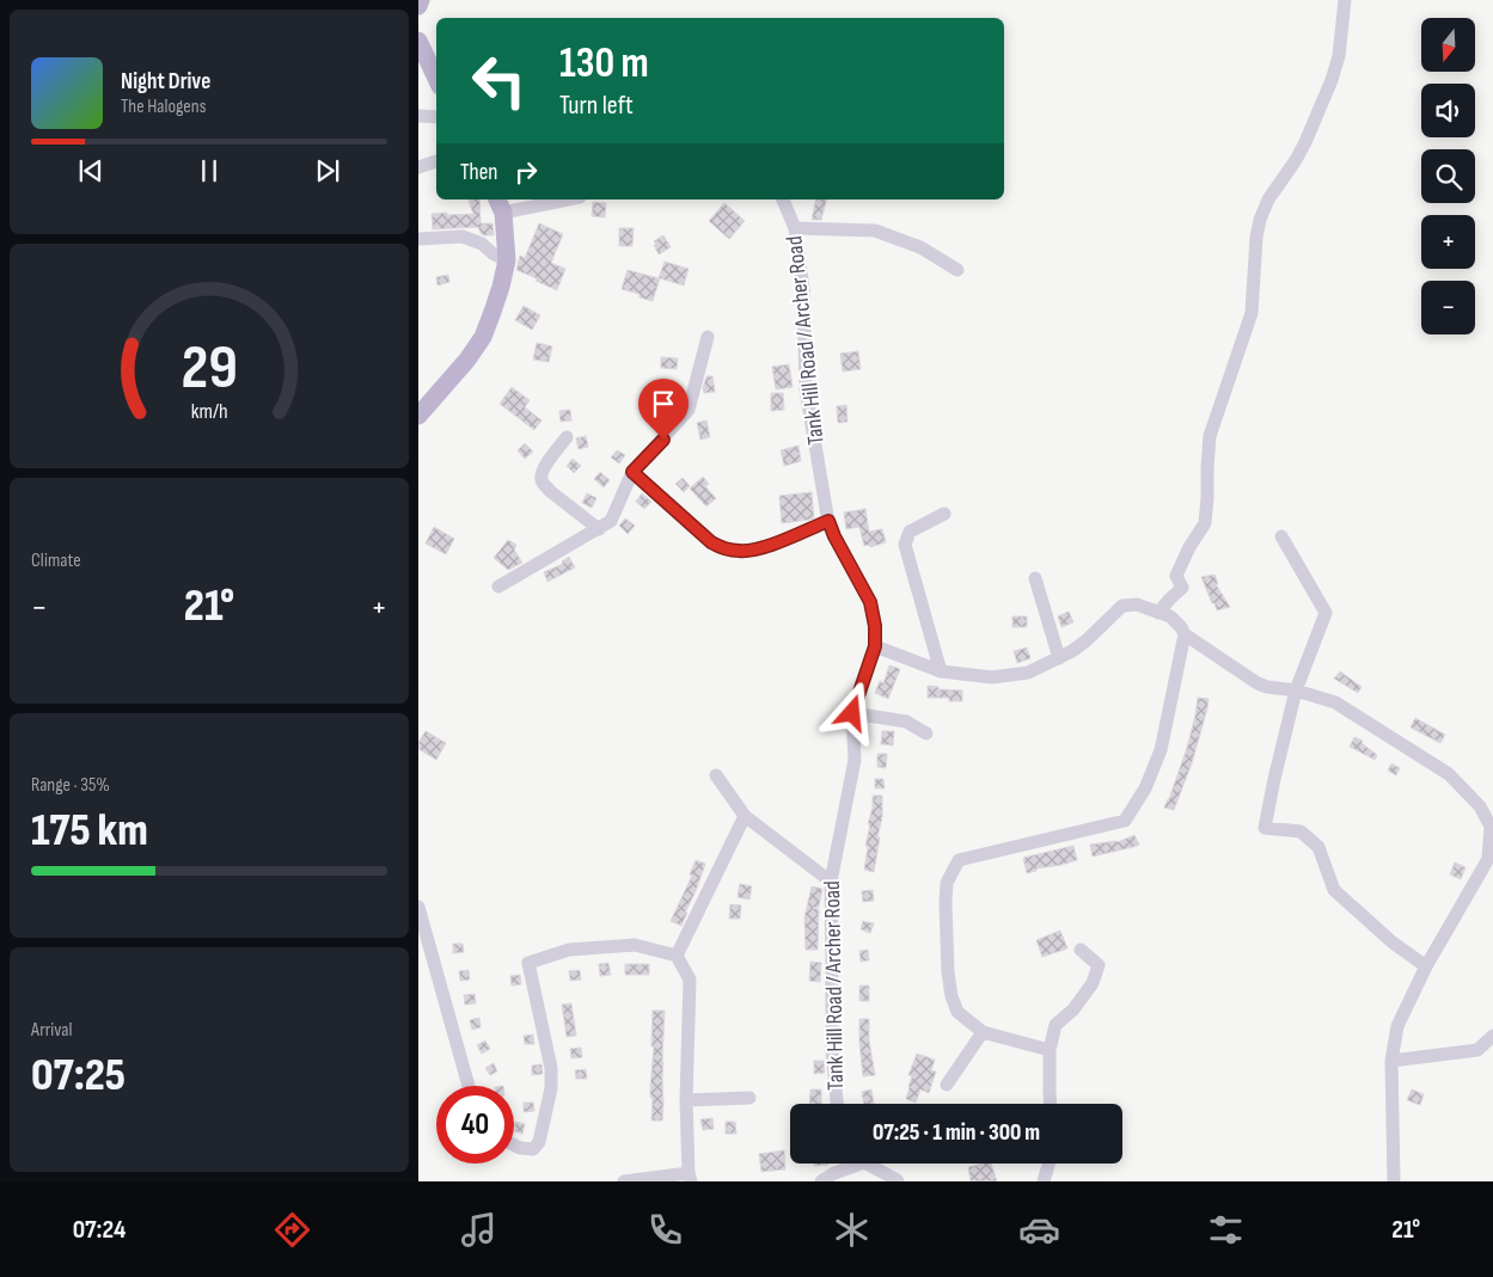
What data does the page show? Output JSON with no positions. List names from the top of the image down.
{
  "streets": {
    "street": ["Tank Hill Road / Archer Road"]
  },
  "north": "bottom",
  "page": {
    "map_buttons": ["+", "−"],
    "turn": ["130 m", "Turn left"],
    "song": ["Night Drive", "The Halogens"],
    "then": "Then",
    "tile": [
      "Climate",
      ["Range · 35%", "175 km"],
      ["Arrival", "07:25"]
    ],
    "heat": ["−", "21°", "+"],
    "limit": "40",
    "trip": "07:25 · 1 min · 300 m",
    "tabs": ["07:24", "21°"],
    "gauge": ["29", "km/h"]
  }
}
